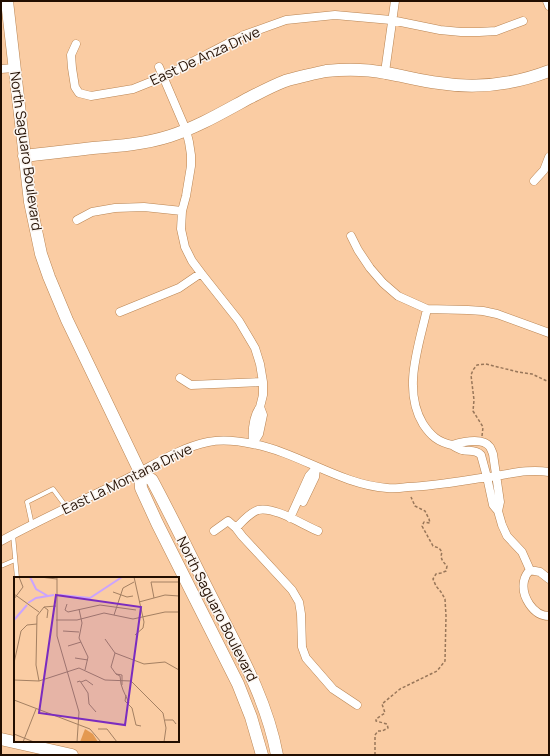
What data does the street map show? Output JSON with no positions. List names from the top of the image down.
{
  "streets": {
    "main road": ["North Saguaro Boulevard"],
    "street": ["East De Anza Drive", "East La Montana Drive"]
  },
  "crossings": [
    ["North Saguaro Boulevard", "East La Montana Drive"]
  ]
}
